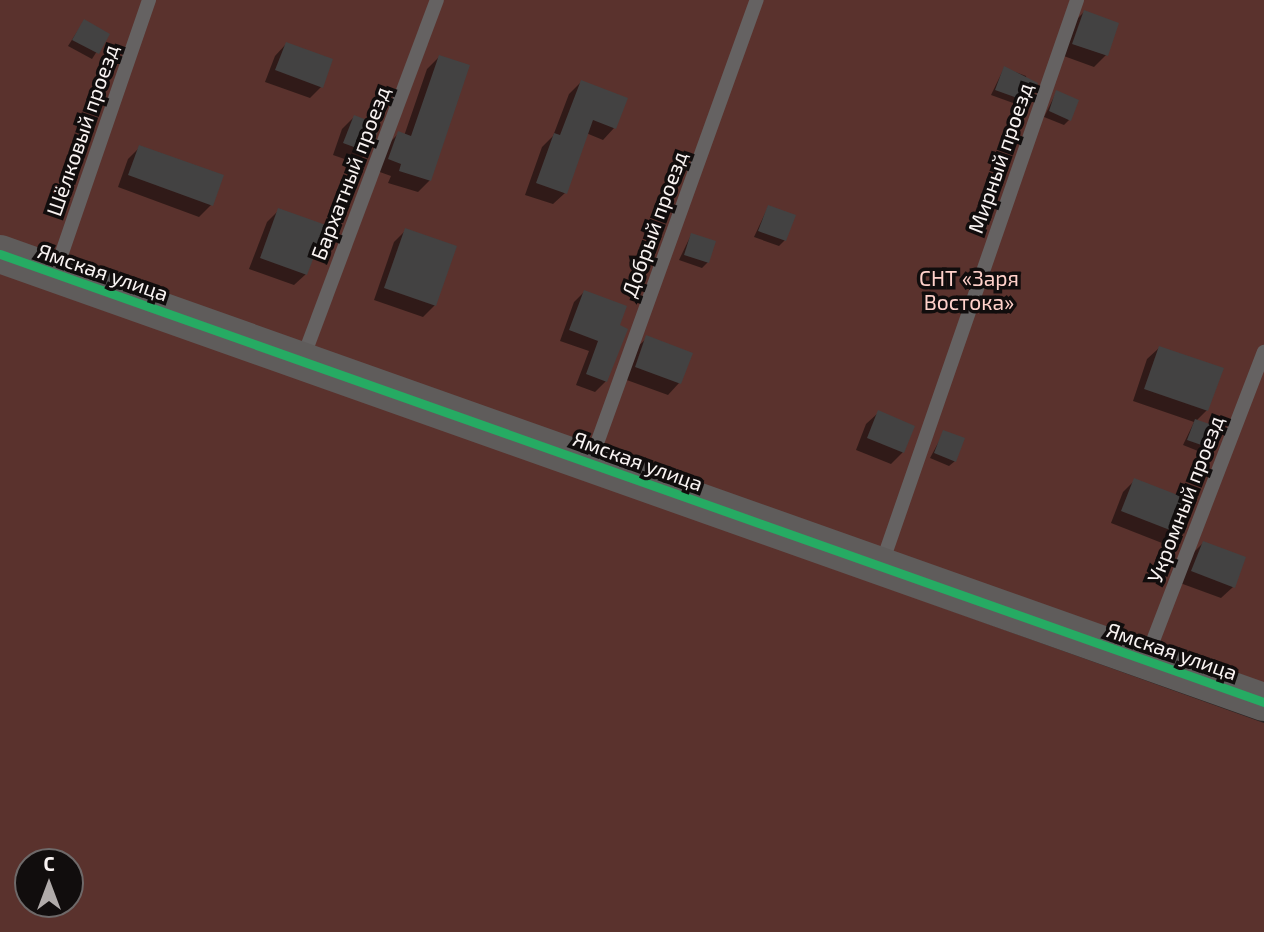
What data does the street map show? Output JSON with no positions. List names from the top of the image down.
{
  "streets": {
    "street": ["Ямская улица"],
    "lane": [
      "Шёлковый проезд",
      "Мирный проезд",
      "Бархатный проезд",
      "Добрый проезд",
      "Укромный проезд"
    ]
  },
  "crossings": [
    ["Шёлковый проезд", "Ямская улица"],
    ["Мирный проезд", "Ямская улица"],
    ["Бархатный проезд", "Ямская улица"],
    ["Добрый проезд", "Ямская улица"],
    ["Ямская улица", "Укромный проезд"]
  ],
  "parks": ["СНТ «Заря Востока»"],
  "north": "top"
}
